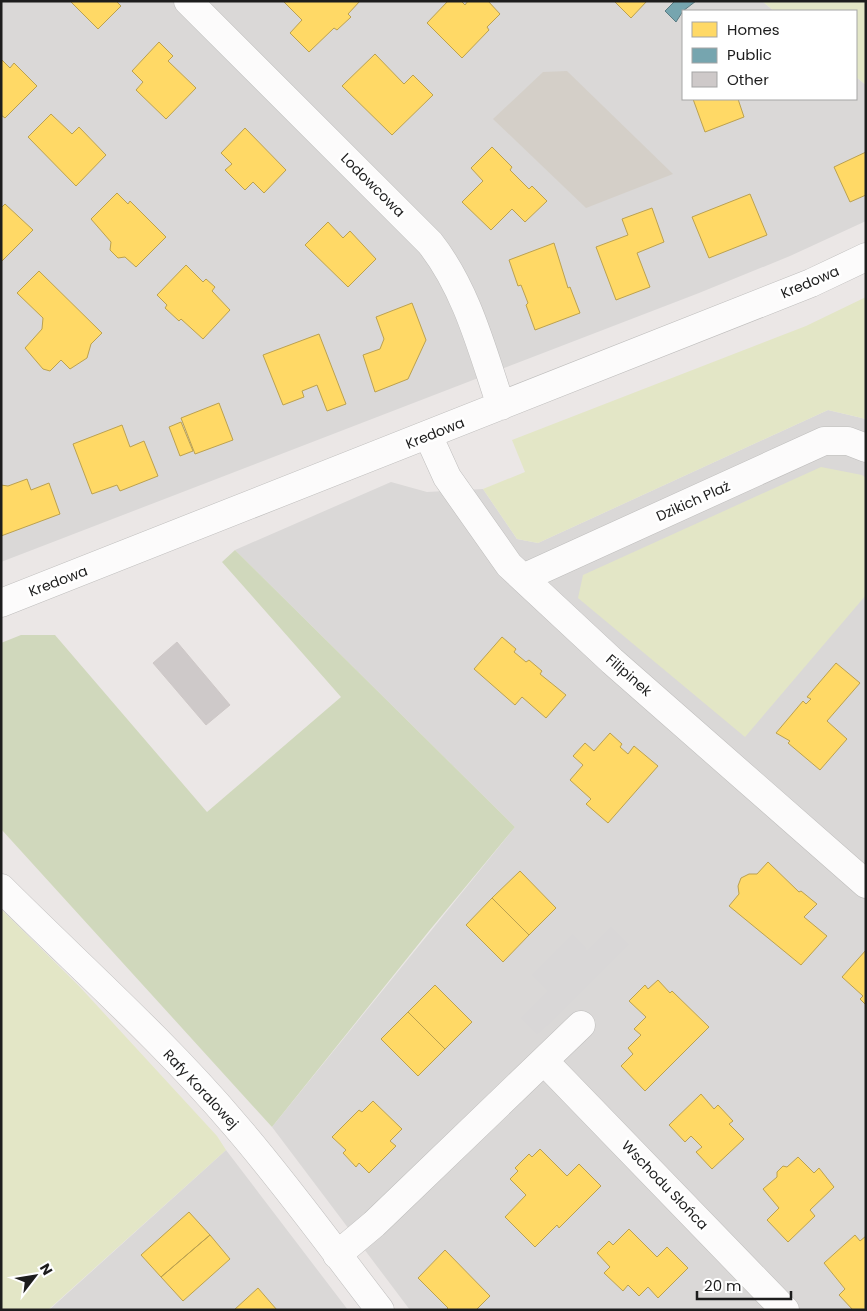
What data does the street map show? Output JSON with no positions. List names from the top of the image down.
{
  "streets": {
    "street": [
      "Lodowcowa",
      "Kredowa",
      "Dzikich Plaż",
      "Filipinek",
      "Rafy Koralowej",
      "Wschodu Słońca"
    ]
  },
  "crossings": [
    ["Lodowcowa", "Kredowa"],
    ["Kredowa", "Filipinek"],
    ["Dzikich Plaż", "Filipinek"]
  ],
  "legend": ["Homes", "Public", "Other"],
  "scale_bar": "20 m",
  "north": "top right"
}
